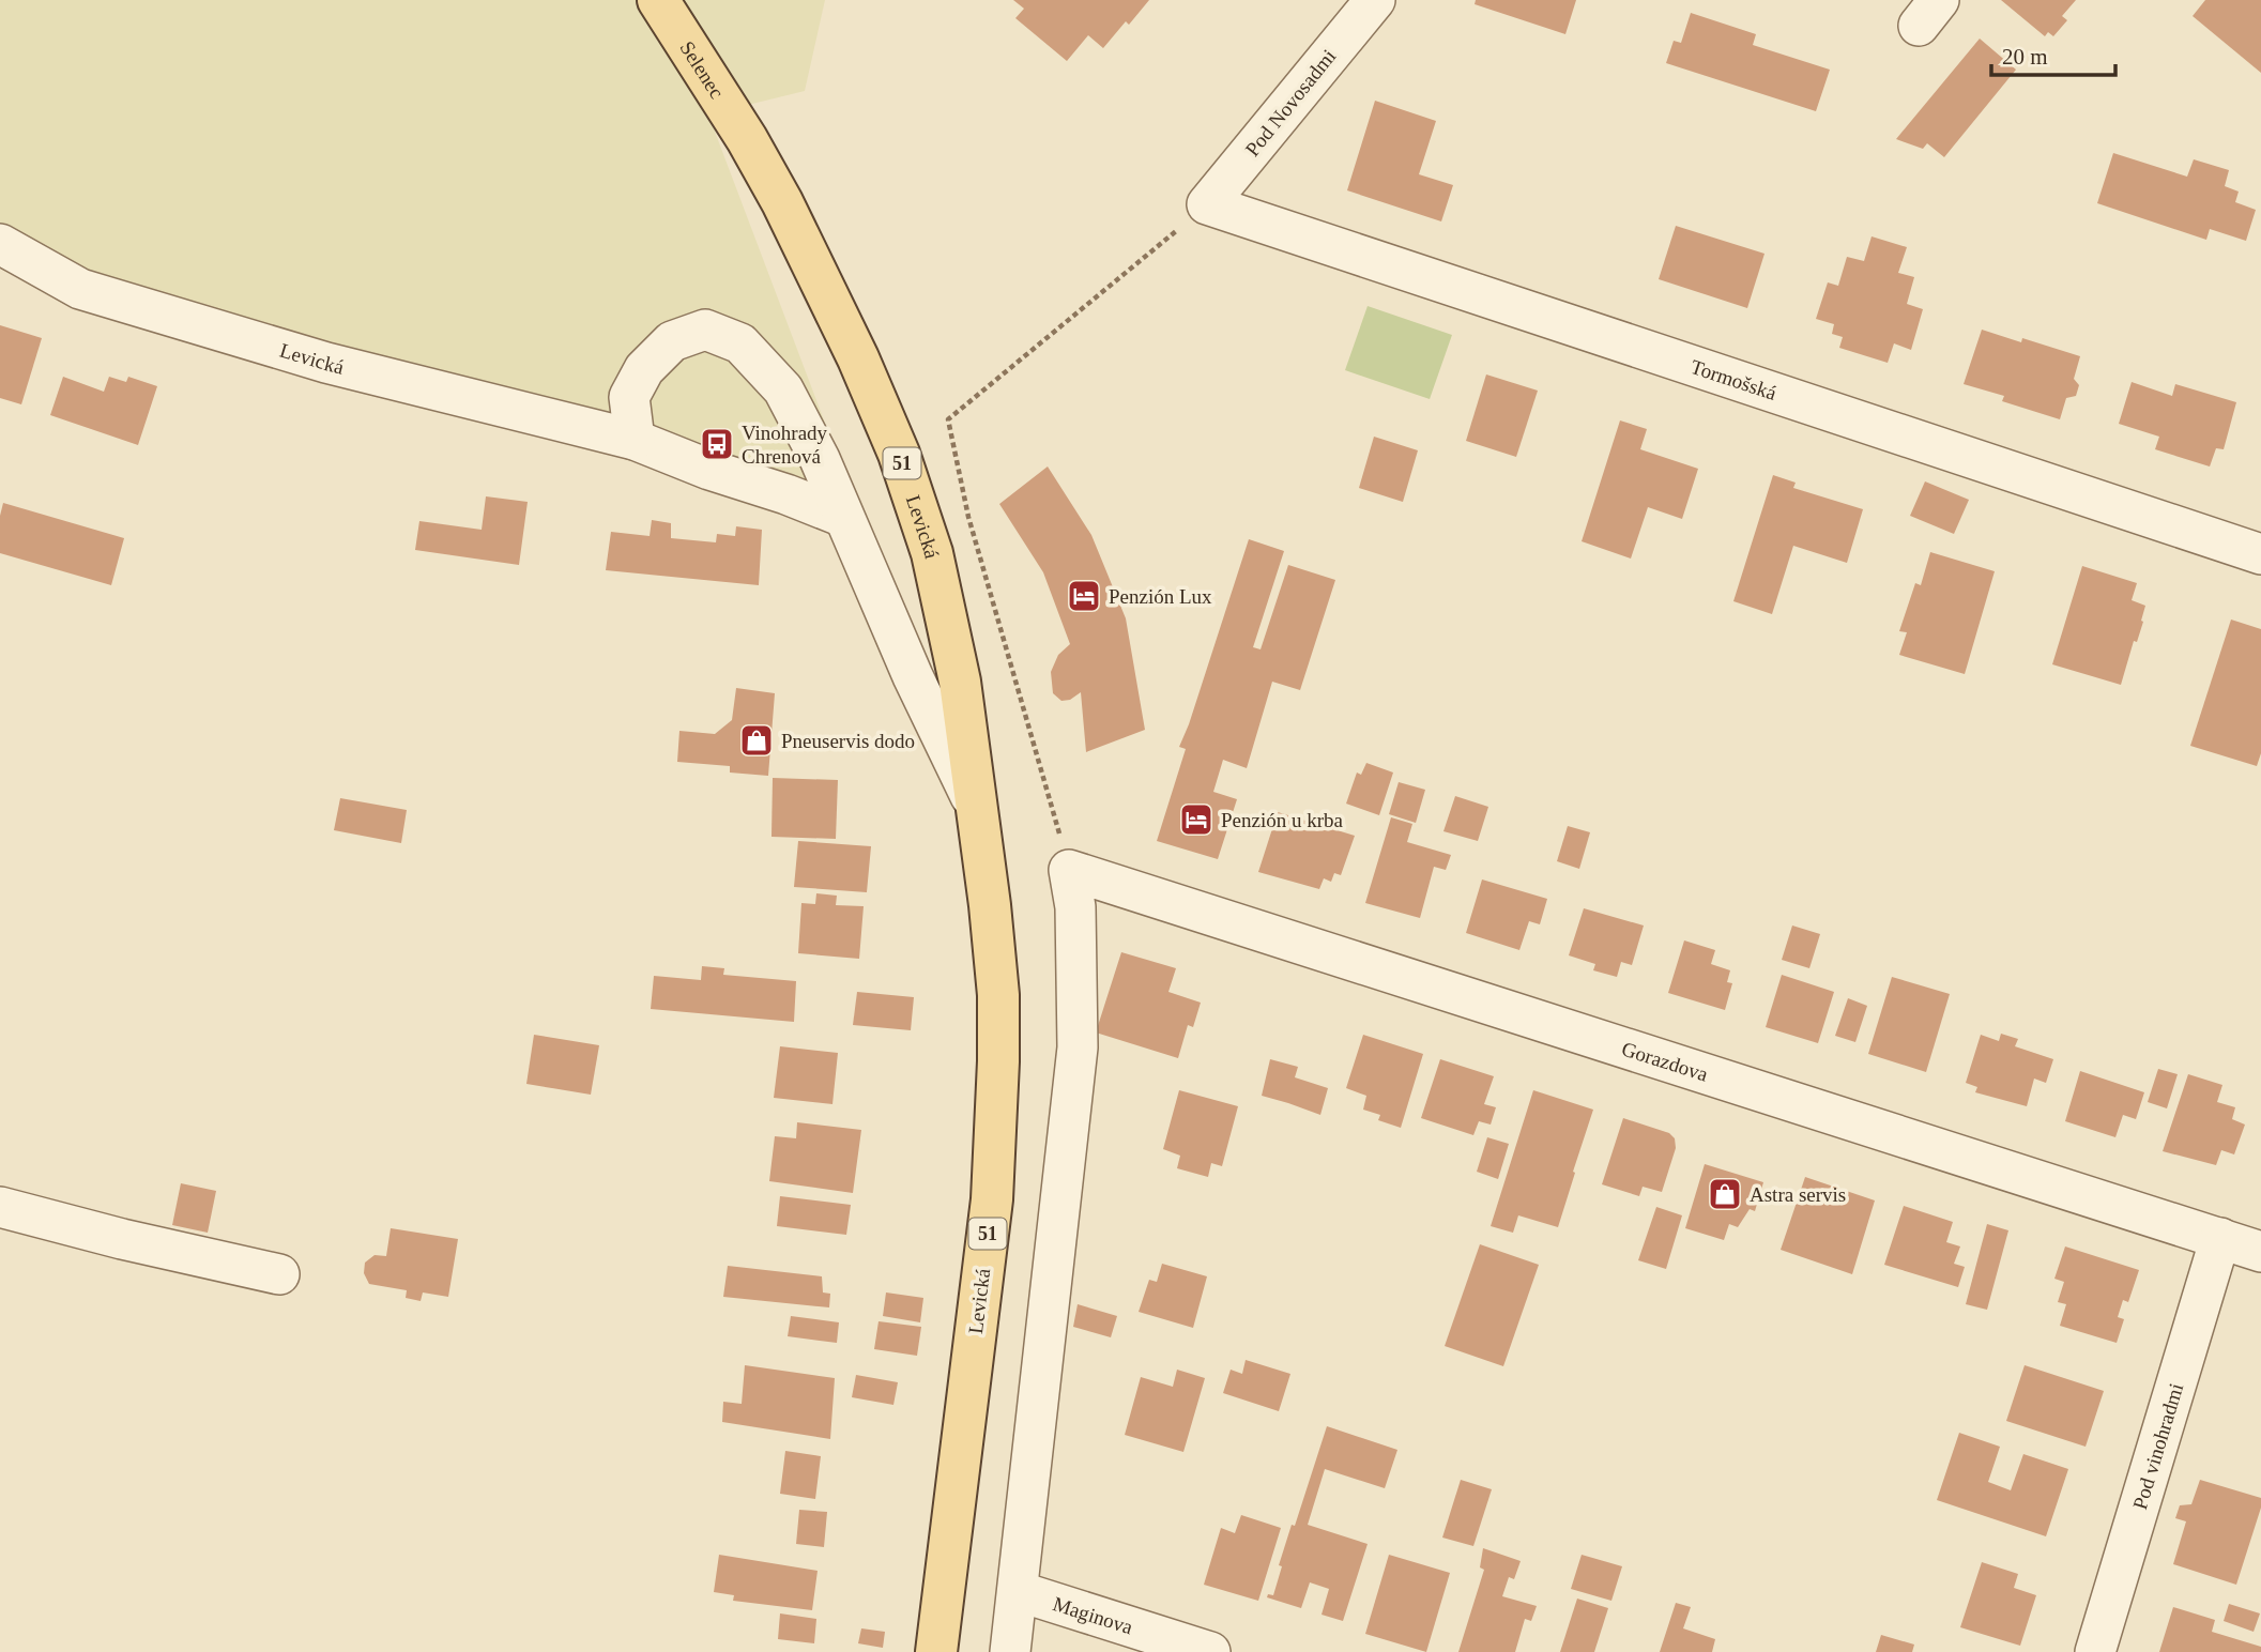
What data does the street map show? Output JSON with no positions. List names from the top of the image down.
{
  "streets": {
    "main road": ["Selenec", "Levická", "51"],
    "street": [
      "Pod Novosadmi",
      "Tormošská",
      "Gorazdova",
      "Pod vinohradmi",
      "Maginova"
    ]
  },
  "crossings": [
    ["Selenec", "Levická"],
    ["Pod Novosadmi", "Tormošská"],
    ["Gorazdova", "Pod vinohradmi"]
  ],
  "places": {
    "bus stop": ["Vinohrady Chrenová"],
    "hotel": ["Penzión Lux", "Penzión u krba"],
    "shop": ["Pneuservis dodo", "Astra servis"]
  },
  "scale_bar": "20 m"
}
